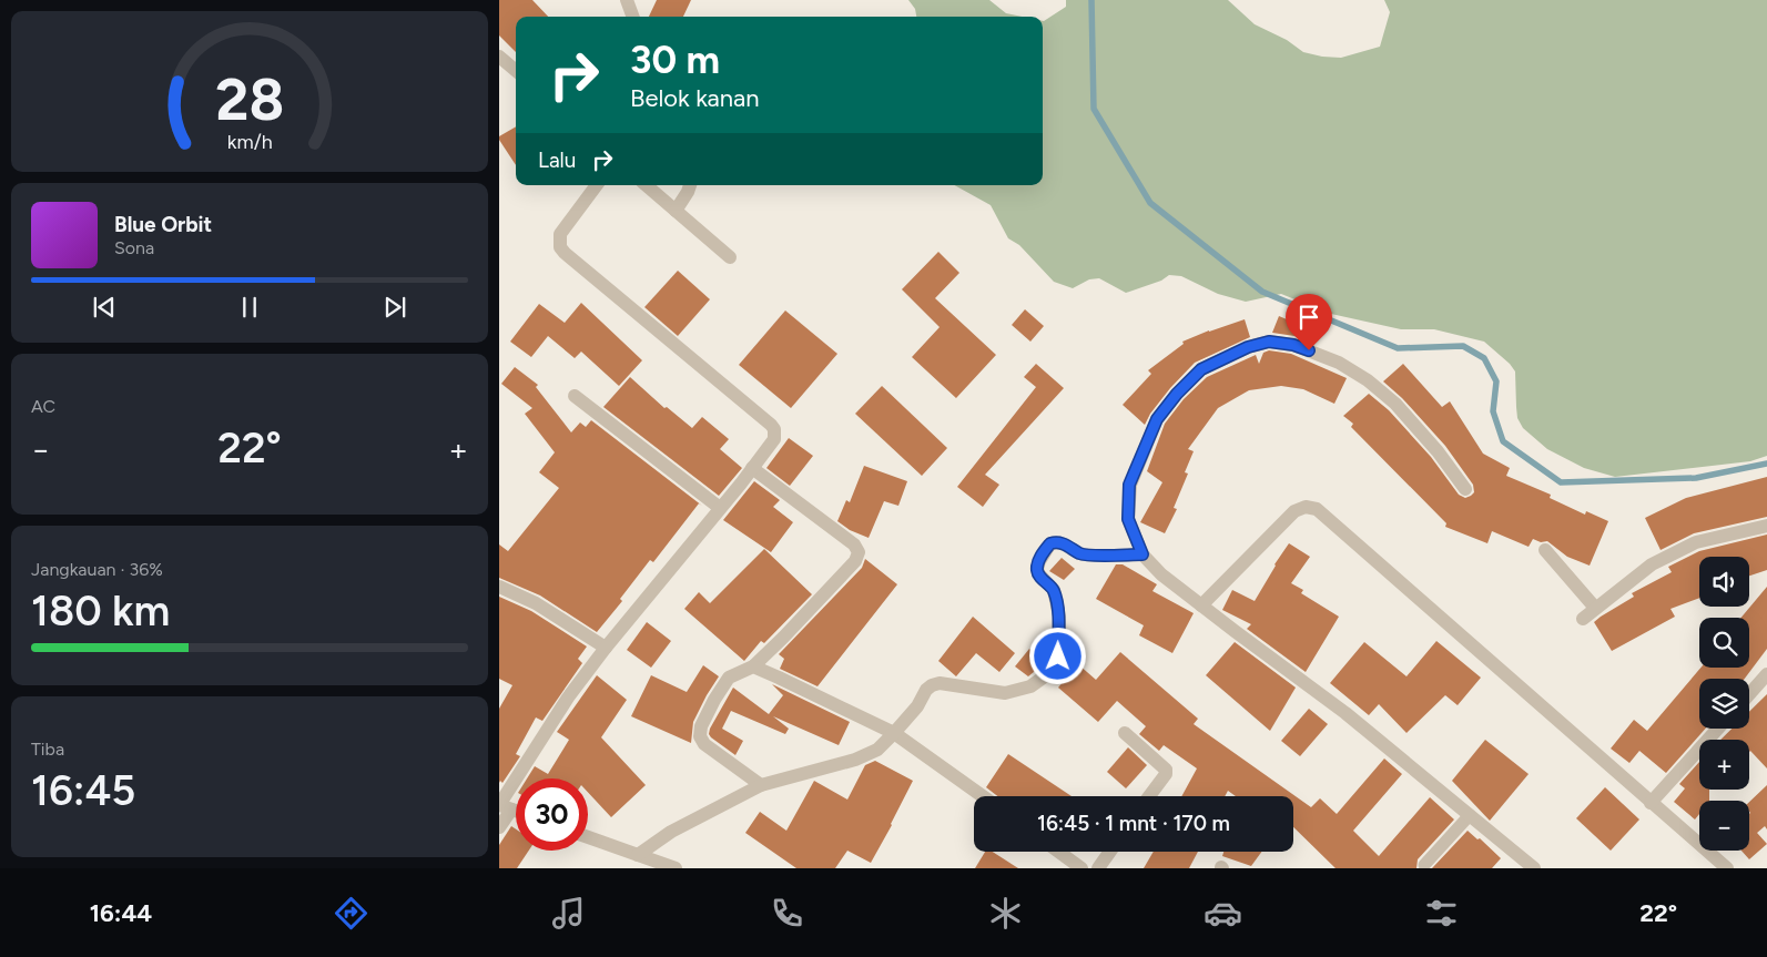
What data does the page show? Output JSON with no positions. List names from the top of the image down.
{
  "page": {
    "turn": ["30 m", "Belok kanan"],
    "then": "Lalu",
    "song": ["Blue Orbit", "Sona"],
    "tile": [
      "AC",
      ["Jangkauan · 36%", "180 km"],
      ["Tiba", "16:45"]
    ],
    "heat": ["−", "22°", "+"],
    "map_buttons": ["+", "−"],
    "limit": "30",
    "trip": "16:45 · 1 mnt · 170 m",
    "tabs": ["16:44", "22°"],
    "gauge": ["28", "km/h"]
  }
}
